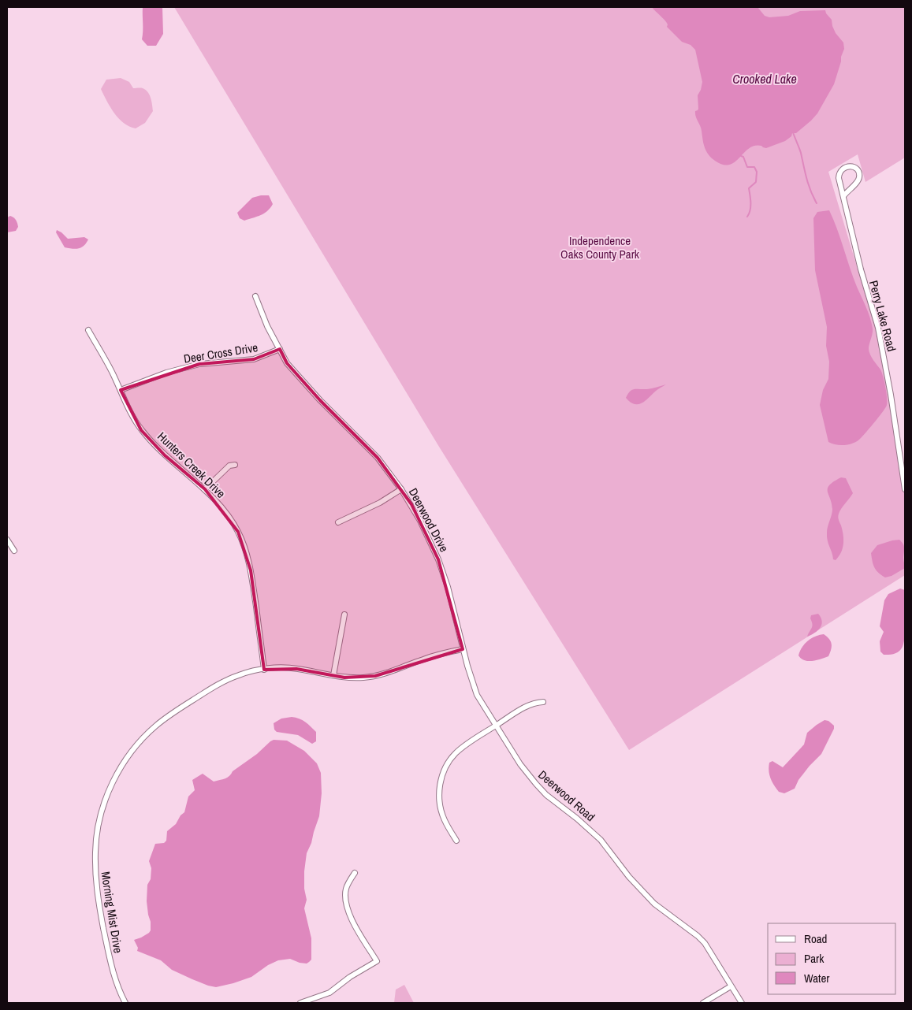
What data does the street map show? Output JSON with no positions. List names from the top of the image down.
{
  "streets": {
    "street": [
      "Perry Lake Road",
      "Deer Cross Drive",
      "Hunters Creek Drive",
      "Deerwood Drive",
      "Deerwood Road",
      "Morning Mist Drive"
    ]
  },
  "crossings": [
    ["Deer Cross Drive", "Hunters Creek Drive"],
    ["Deer Cross Drive", "Deerwood Drive"],
    ["Hunters Creek Drive", "Morning Mist Drive"],
    ["Deerwood Drive", "Deerwood Road"]
  ],
  "water": ["Crooked Lake"],
  "parks": ["Independence Oaks County Park"],
  "legend": ["Road", "Park", "Water"]
}
